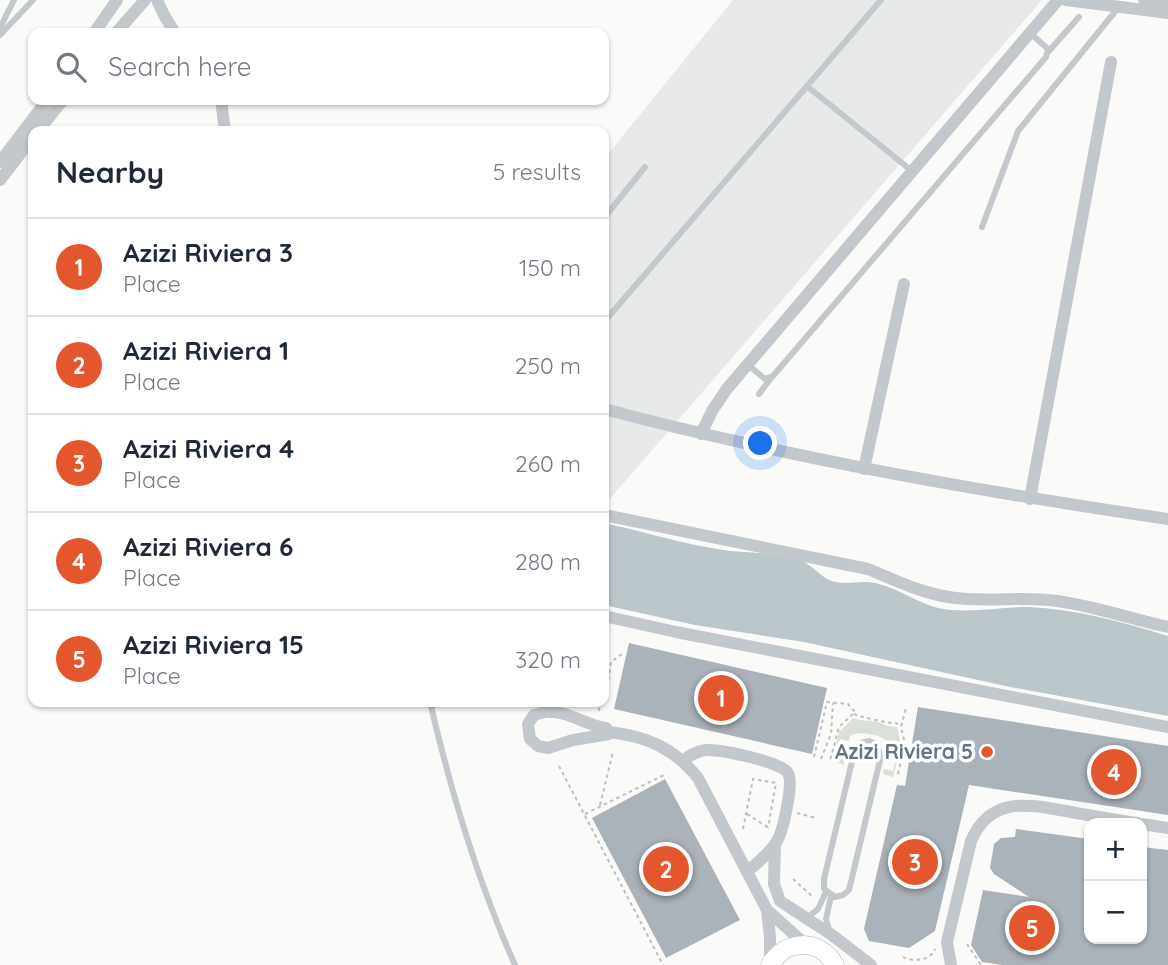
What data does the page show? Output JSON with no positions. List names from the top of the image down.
{
  "places": ["Azizi Riviera 5"],
  "page": {
    "search": "Search here",
    "heading": ["Nearby", "5 results"],
    "list": [
      {
        "mark": "1",
        "name": "Azizi Riviera 3",
        "note": "Place",
        "value": "150 m"
      },
      {
        "mark": "2",
        "name": "Azizi Riviera 1",
        "note": "Place",
        "value": "250 m"
      },
      {
        "mark": "3",
        "name": "Azizi Riviera 4",
        "note": "Place",
        "value": "260 m"
      },
      {
        "mark": "4",
        "name": "Azizi Riviera 6",
        "note": "Place",
        "value": "280 m"
      },
      {
        "mark": "5",
        "name": "Azizi Riviera 15",
        "note": "Place",
        "value": "320 m"
      }
    ],
    "pins": [
      "1",
      "4",
      "3",
      "2",
      "5"
    ],
    "map_buttons": ["+", "−"]
  }
}
